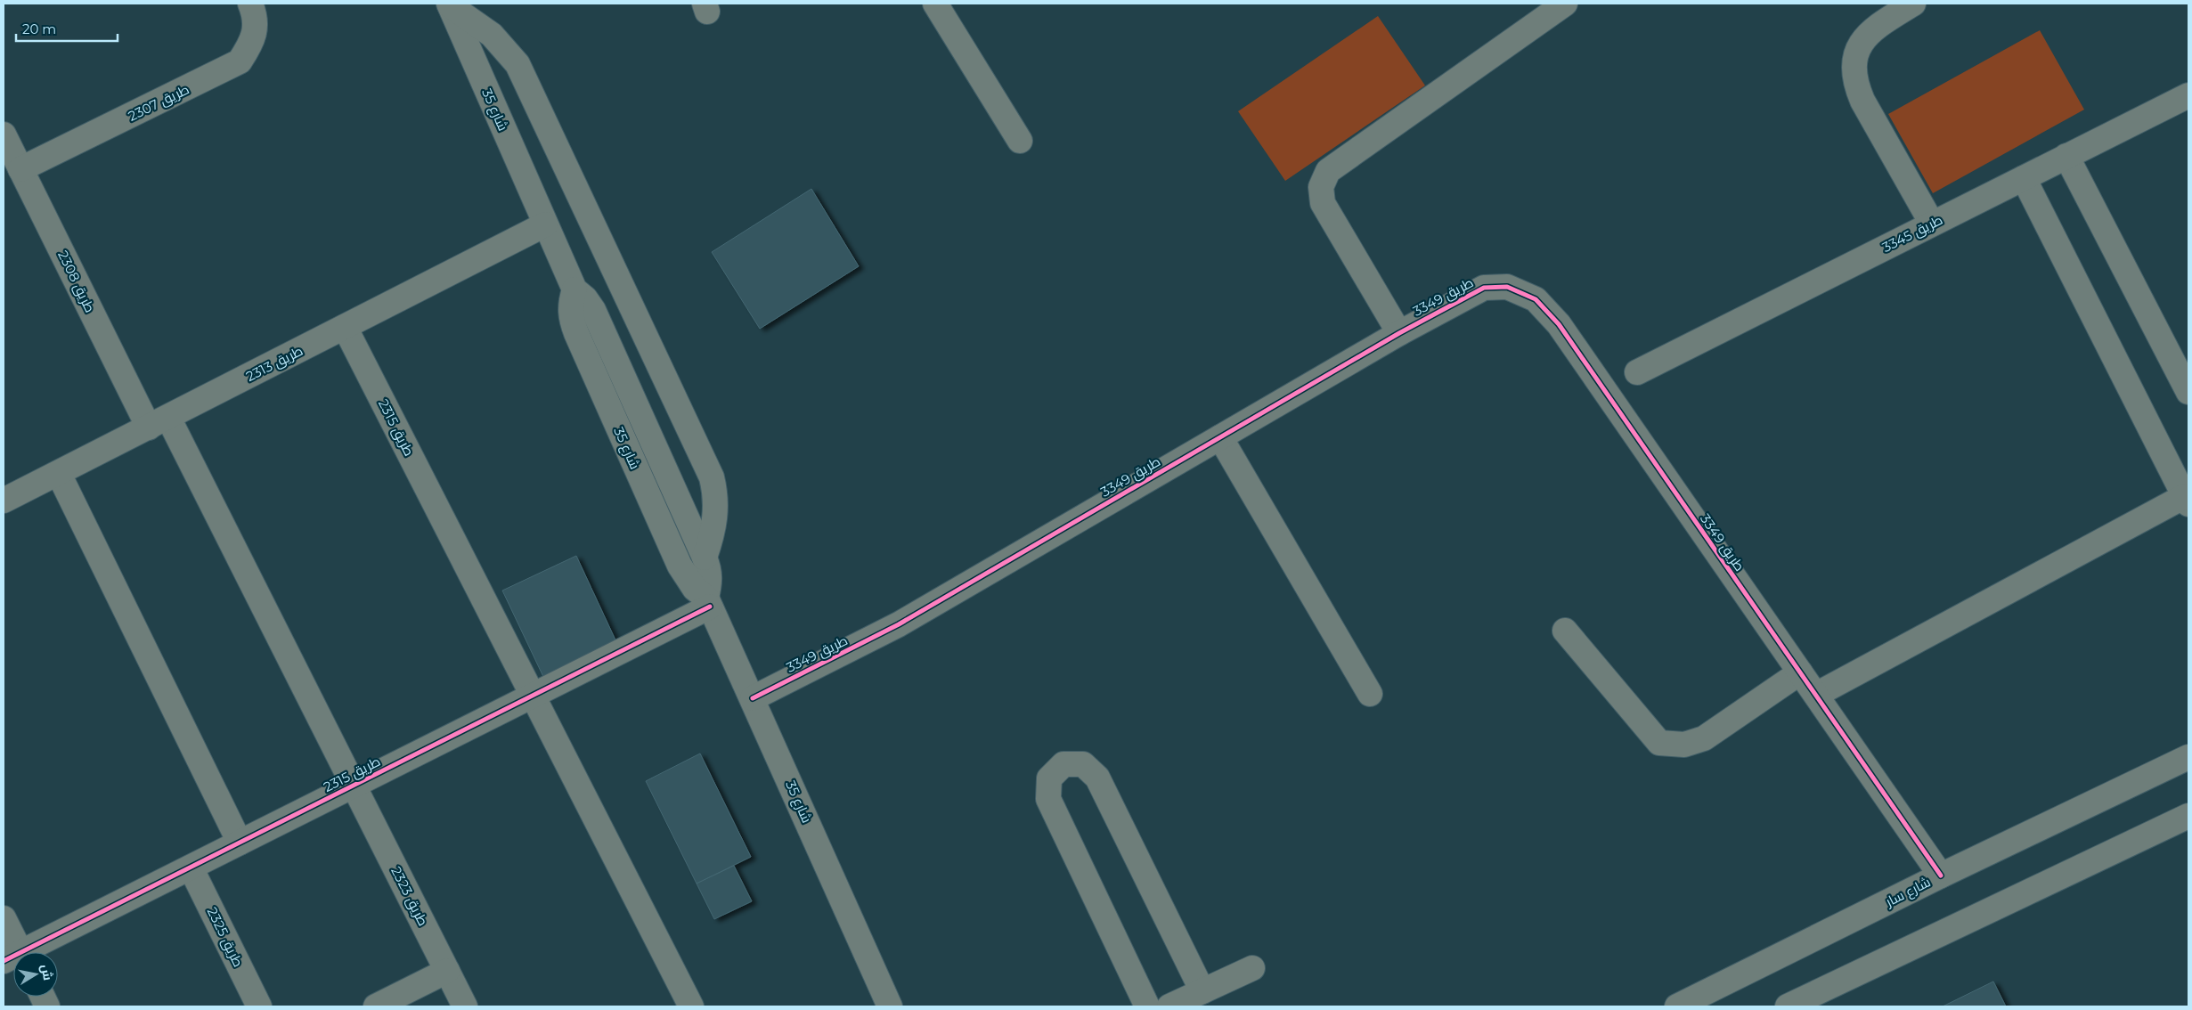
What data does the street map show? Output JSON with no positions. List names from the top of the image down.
{
  "streets": {
    "street": [
      "طريق 2307",
      "شارع 35",
      "طريق 3345",
      "طريق 2308",
      "طريق 3349",
      "طريق 2313",
      "طريق 2315",
      "شارع سار",
      "طريق 2323",
      "طريق 2325"
    ]
  },
  "crossings": [
    ["طريق 2307", "طريق 2308"],
    ["شارع 35", "طريق 3349"],
    ["شارع 35", "طريق 2313"],
    ["شارع 35", "طريق 2315"],
    ["طريق 2308", "طريق 2313"],
    ["طريق 2308", "طريق 2315"],
    ["طريق 2308", "طريق 2323"],
    ["طريق 3349", "شارع سار"],
    ["طريق 2313", "طريق 2315"],
    ["طريق 2315", "طريق 2323"],
    ["طريق 2315", "طريق 2325"]
  ],
  "scale_bar": "20 m",
  "north": "right"
}
